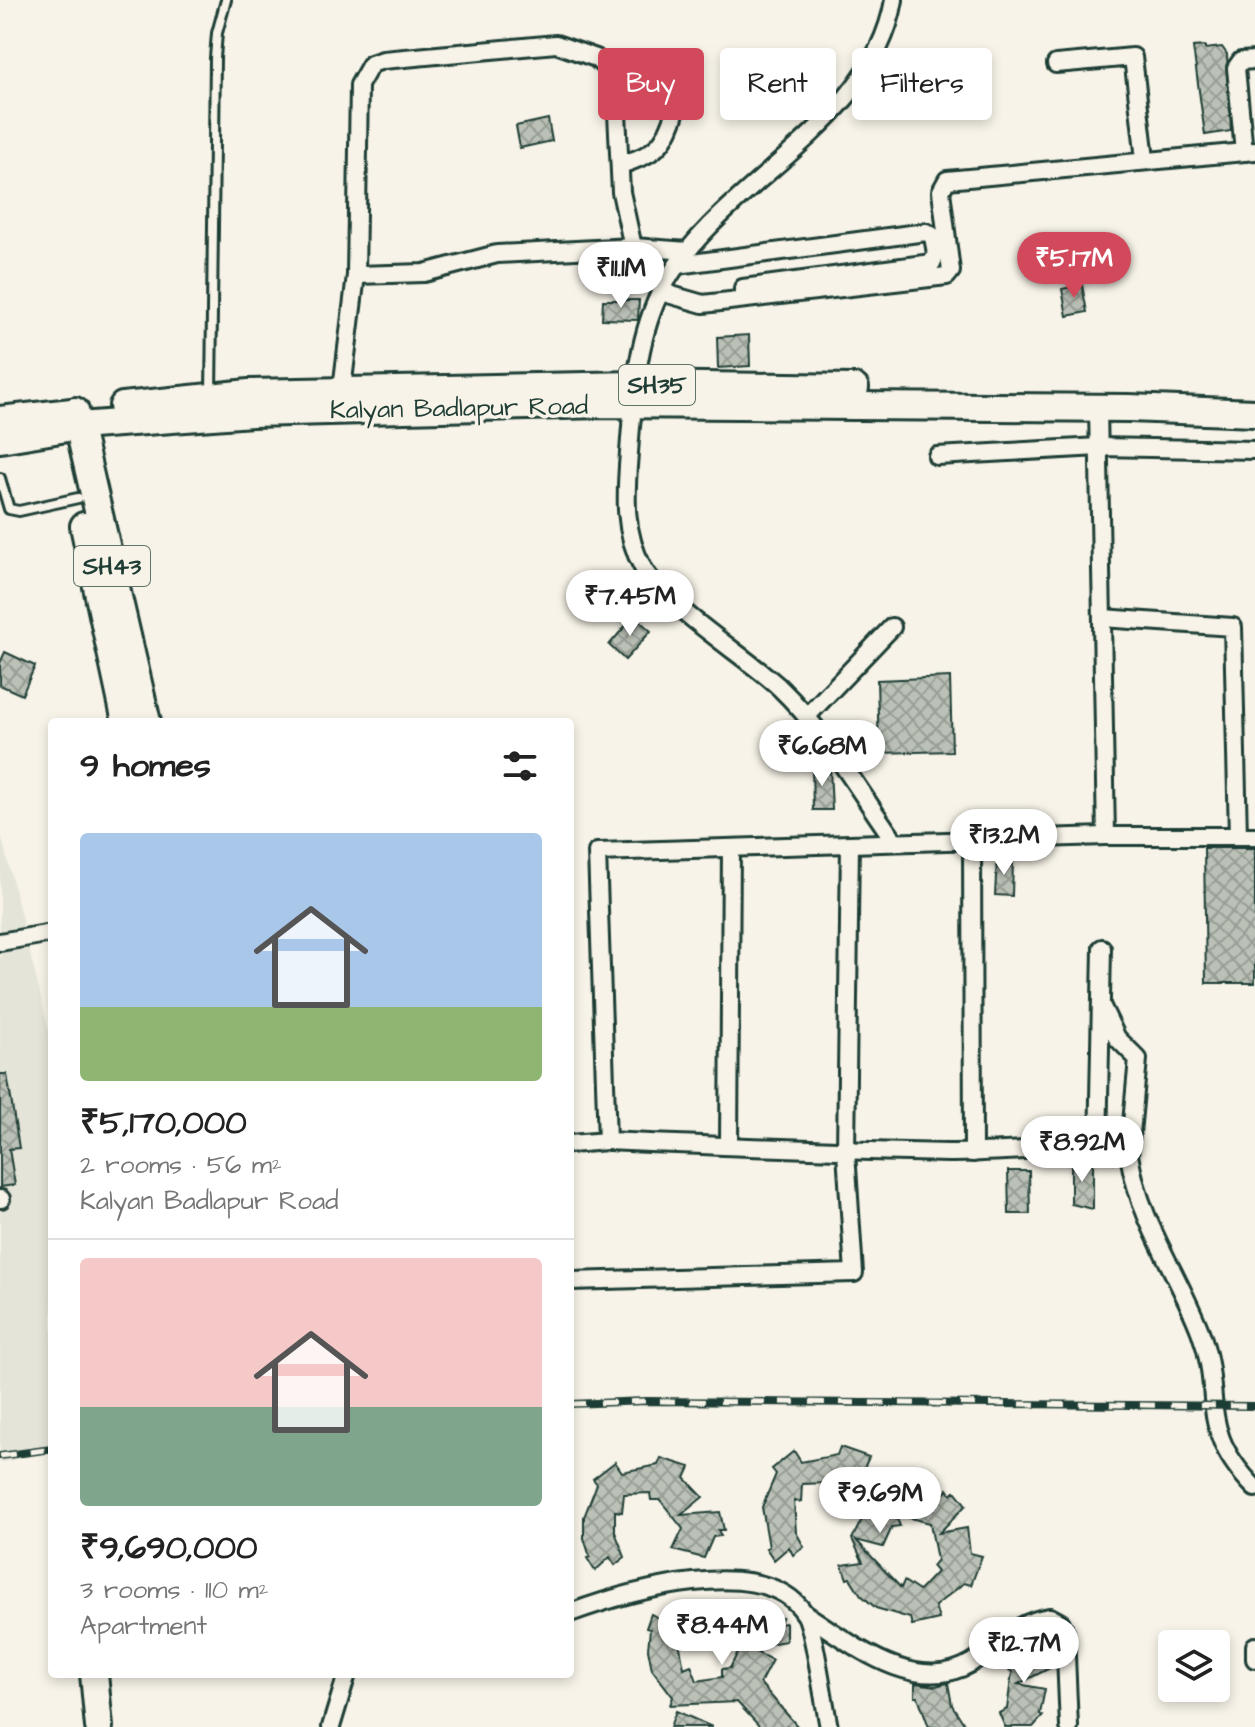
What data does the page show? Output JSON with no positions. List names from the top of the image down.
{
  "streets": {
    "main road": ["SH35", "Kalyan Badlapur Road", "SH43"]
  },
  "crossings": [
    ["Kalyan Badlapur Road", "SH43"]
  ],
  "page": {
    "chip": ["Buy", "Rent", "Filters"],
    "price": [
      "₹5.17M",
      "₹11.1M",
      "₹7.45M",
      "₹6.68M",
      "₹13.2M",
      "₹8.92M",
      "₹9.69M",
      "₹8.44M",
      "₹12.7M"
    ],
    "heading": "9 homes",
    "list": [
      {
        "name": "₹5,170,000",
        "note": "2 rooms · 56 m² · Kalyan Badlapur Road"
      },
      {
        "name": "₹9,690,000",
        "note": "3 rooms · 110 m² · Apartment"
      }
    ]
  }
}
